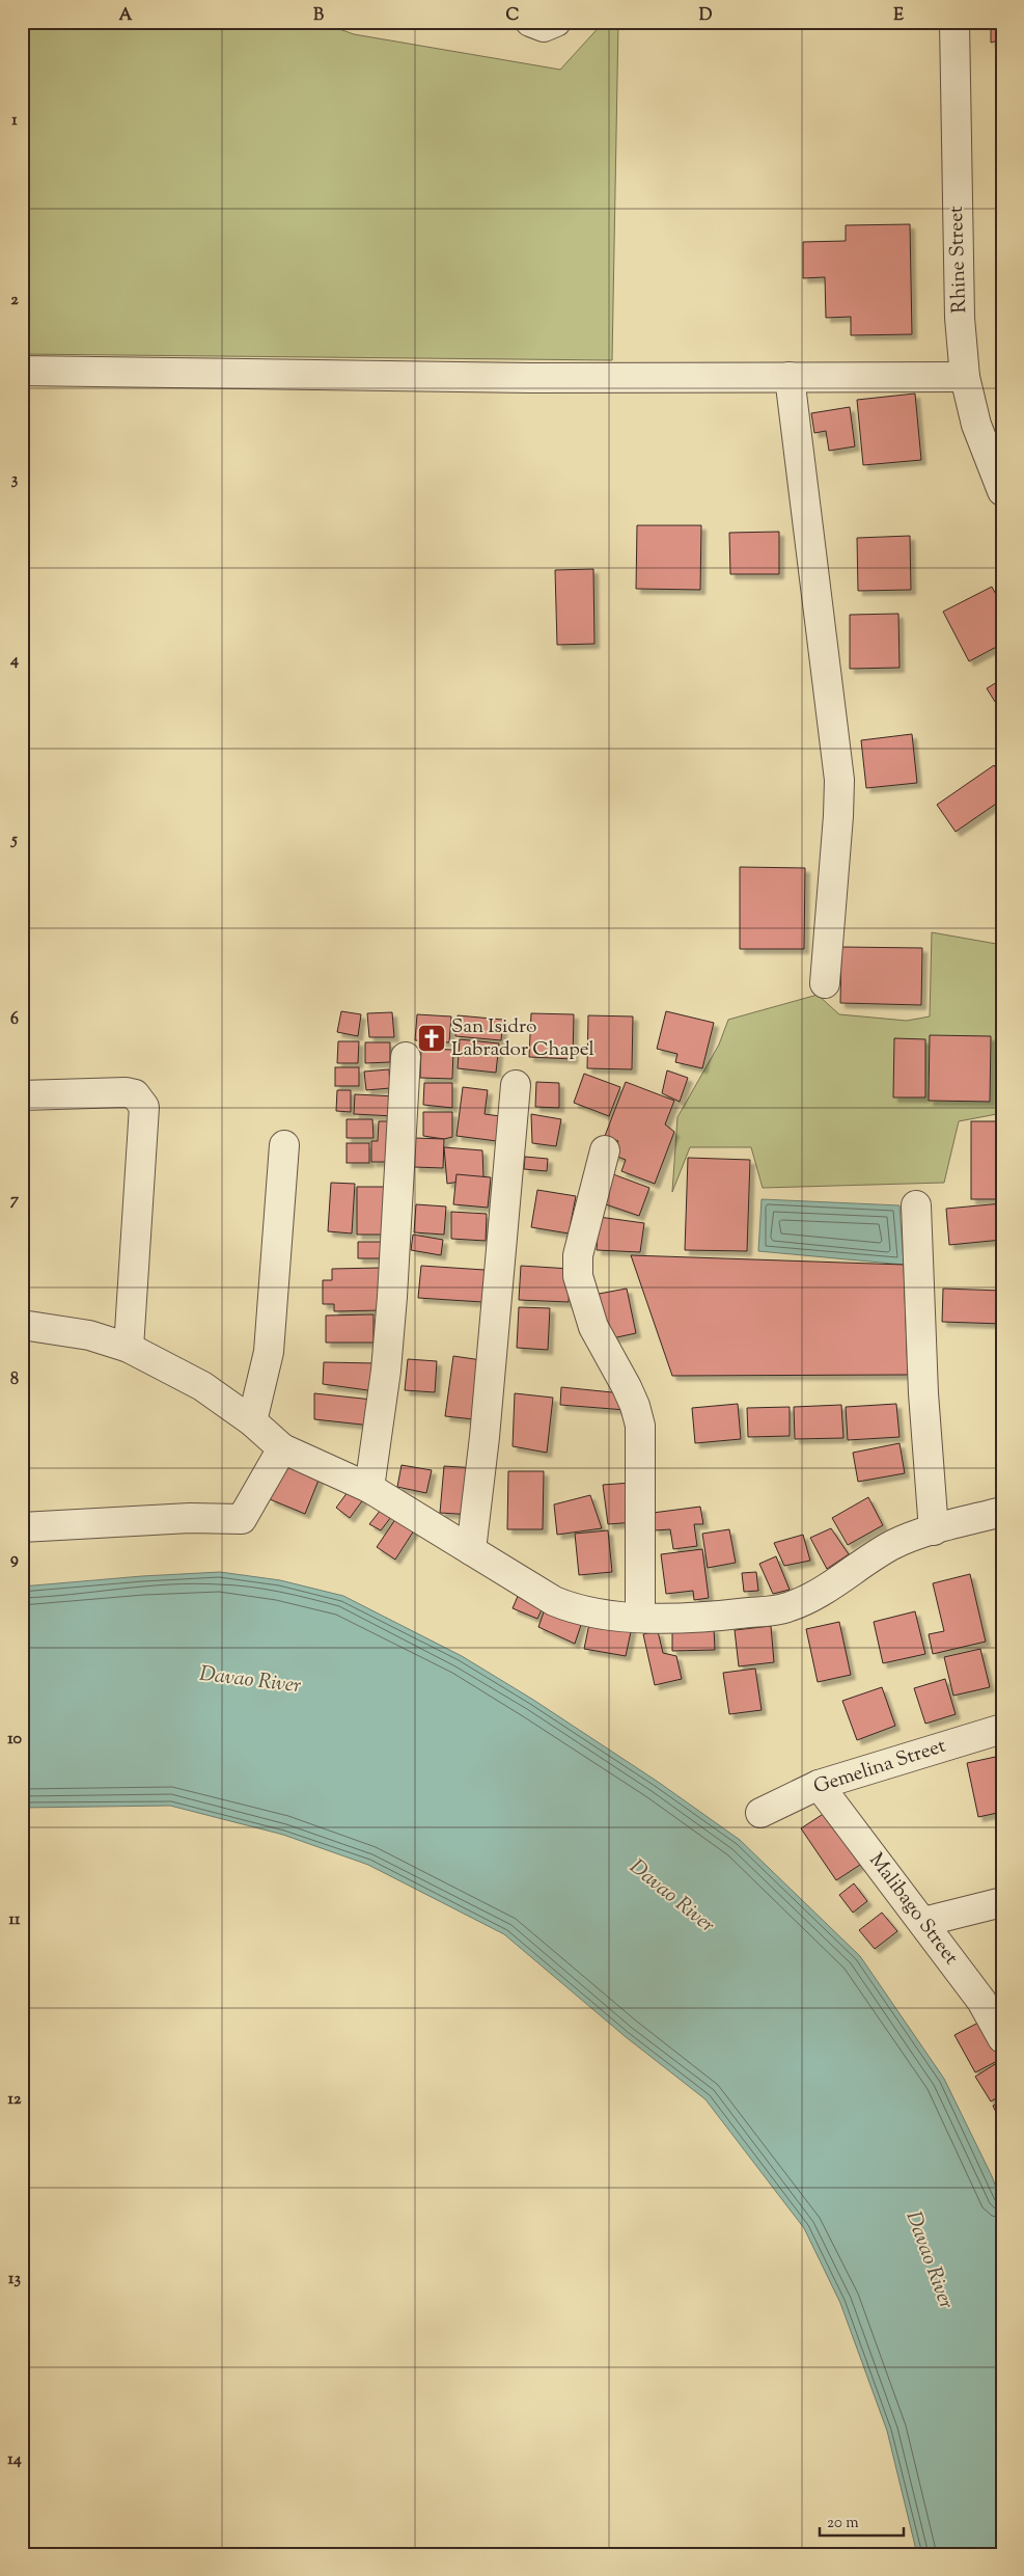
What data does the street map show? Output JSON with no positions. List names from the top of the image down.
{
  "streets": {
    "street": ["Rhine Street", "Gemelina Street", "Malibago Street"]
  },
  "crossings": [
    ["Gemelina Street", "Malibago Street"]
  ],
  "water": ["Davao River"],
  "places": {
    "church": ["San Isidro Labrador Chapel"]
  },
  "scale_bar": "20 m",
  "grid": {
    "columns": [
      "A",
      "B",
      "C",
      "D",
      "E"
    ],
    "rows": [
      "1",
      "2",
      "3",
      "4",
      "5",
      "6",
      "7",
      "8",
      "9",
      "10",
      "11",
      "12",
      "13",
      "14"
    ]
  }
}
